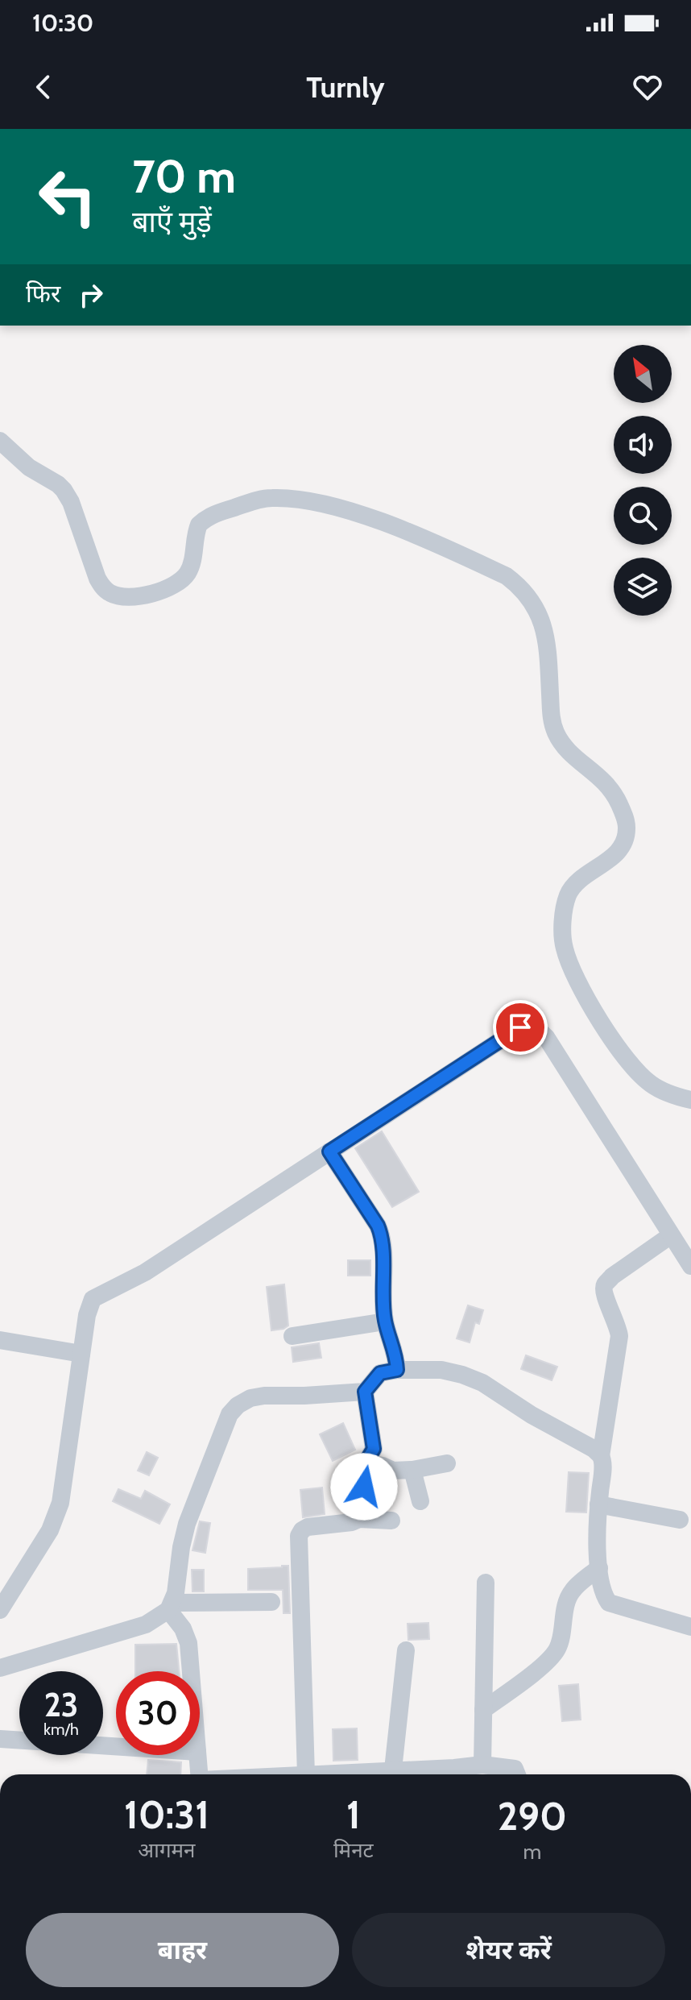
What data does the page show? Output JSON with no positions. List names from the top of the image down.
{
  "north": "top left",
  "page": {
    "status": "10:30",
    "header": "Turnly",
    "turn": ["70 m", "बाएँ मुड़ें"],
    "then": "फिर",
    "speed": "23 km/h",
    "limit": "30",
    "eta": [
      "10:31",
      "आगमन",
      "1",
      "मिनट",
      "290",
      "m"
    ],
    "buttons": ["बाहर", "शेयर करें"]
  }
}
